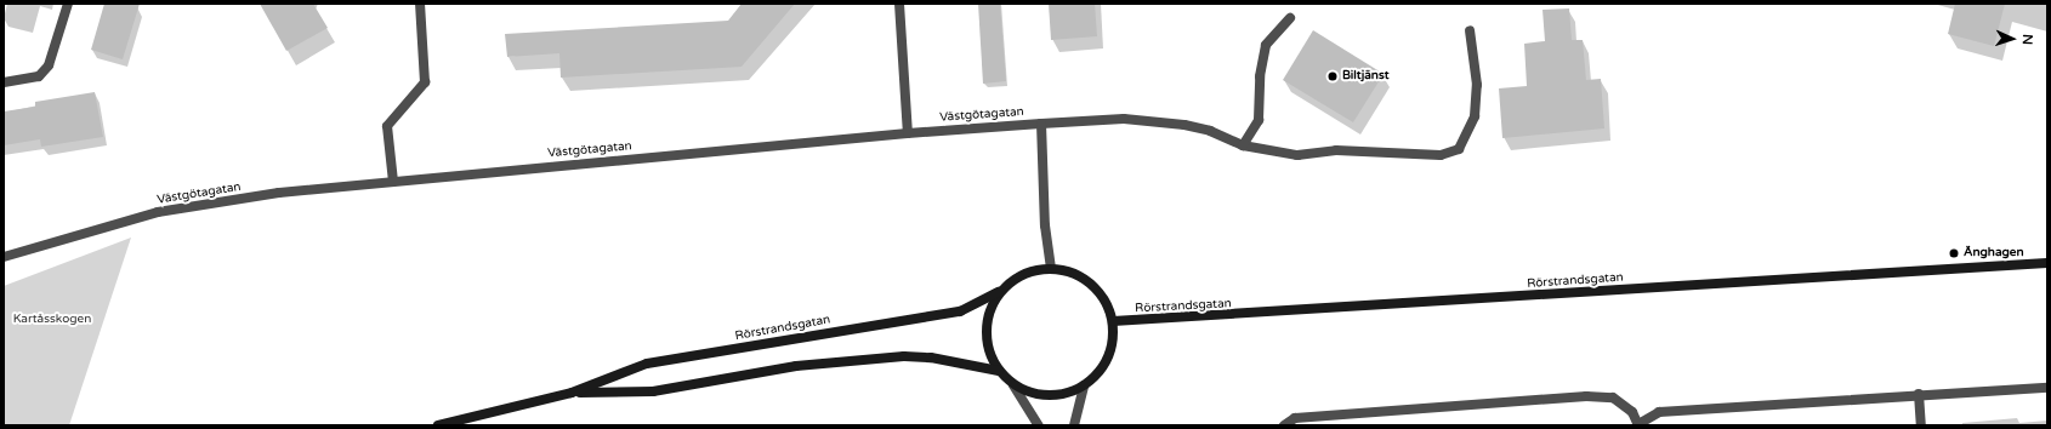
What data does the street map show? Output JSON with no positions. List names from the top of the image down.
{
  "streets": {
    "main road": ["Rörstrandsgatan"],
    "street": ["Västgötagatan"]
  },
  "crossings": [
    ["Västgötagatan", "Rörstrandsgatan"]
  ],
  "parks": ["Kartåsskogen"],
  "places": ["Biltjänst", "Änghagen"],
  "north": "right"
}
